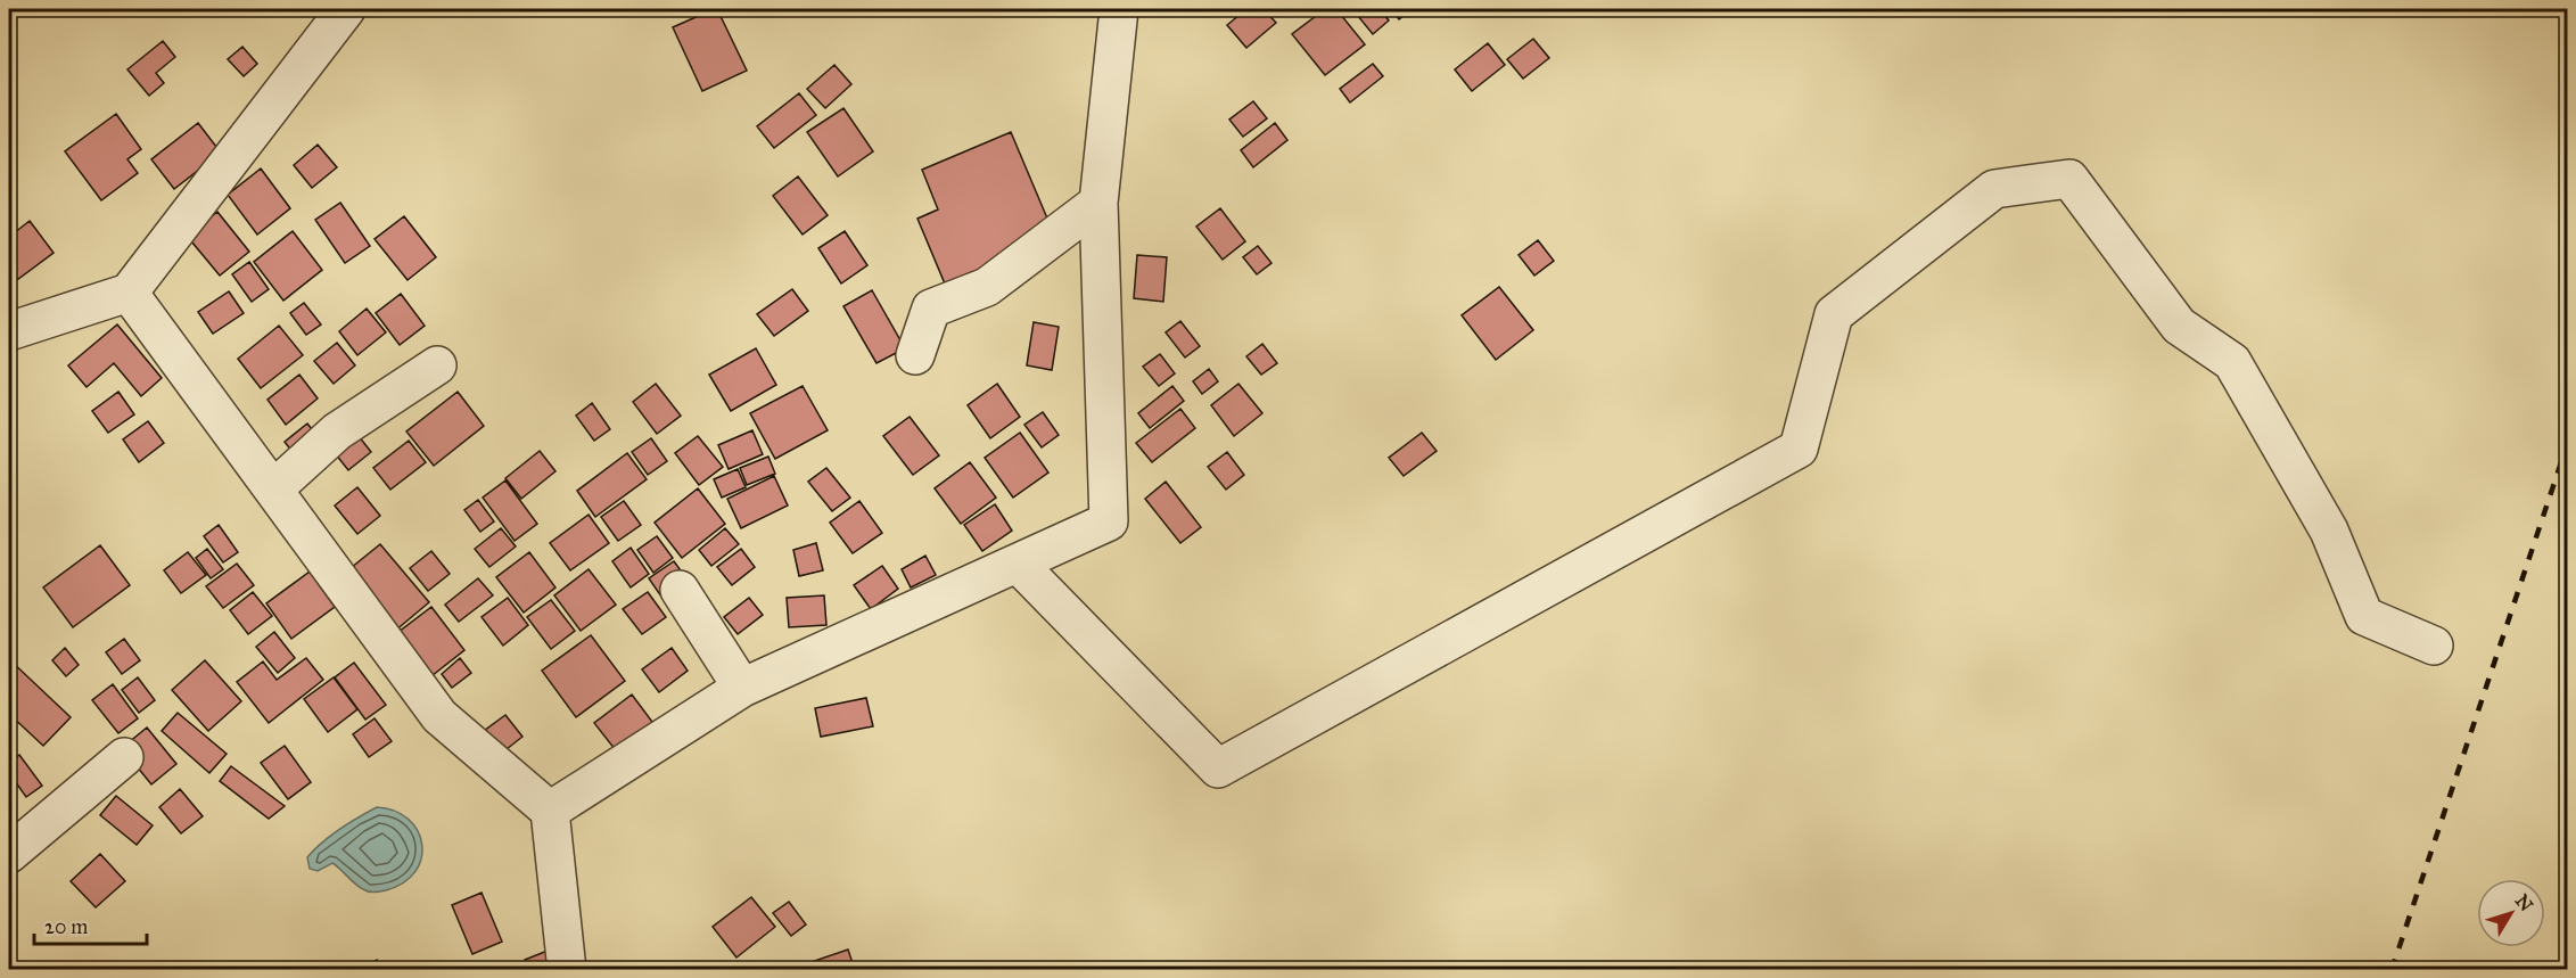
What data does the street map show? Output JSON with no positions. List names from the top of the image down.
{
  "scale_bar": "20 m",
  "north": "top right"
}
